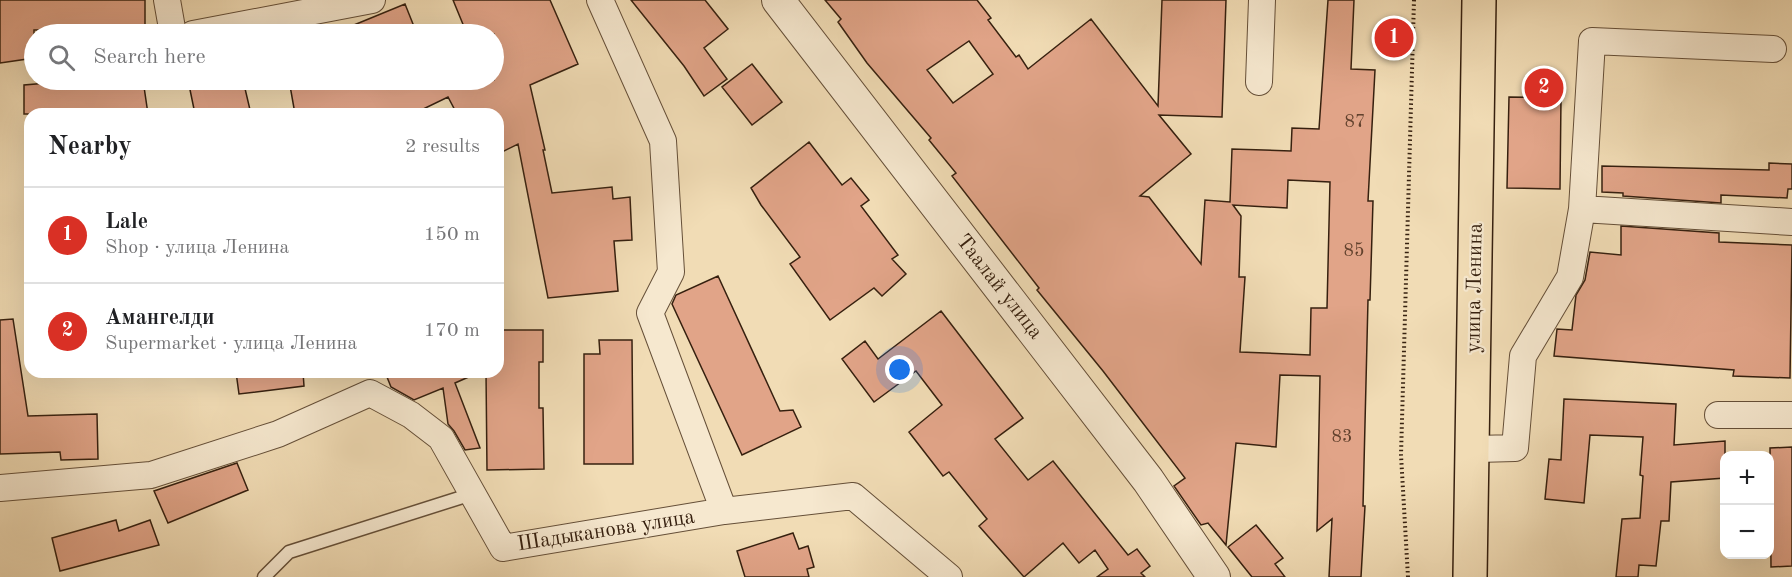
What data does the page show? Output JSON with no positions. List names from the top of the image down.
{
  "streets": {
    "main road": ["улица Ленина"],
    "street": ["Таалай улица", "Шадыканова улица"]
  },
  "house_numbers": ["87", "85", "83"],
  "page": {
    "pins": ["1", "2"],
    "search": "Search here",
    "heading": ["Nearby", "2 results"],
    "list": [
      {
        "mark": "1",
        "name": "Lale",
        "note": "Shop · улица Ленина",
        "value": "150 m"
      },
      {
        "mark": "2",
        "name": "Амангелди",
        "note": "Supermarket · улица Ленина",
        "value": "170 m"
      }
    ],
    "map_buttons": ["+", "−"]
  }
}
